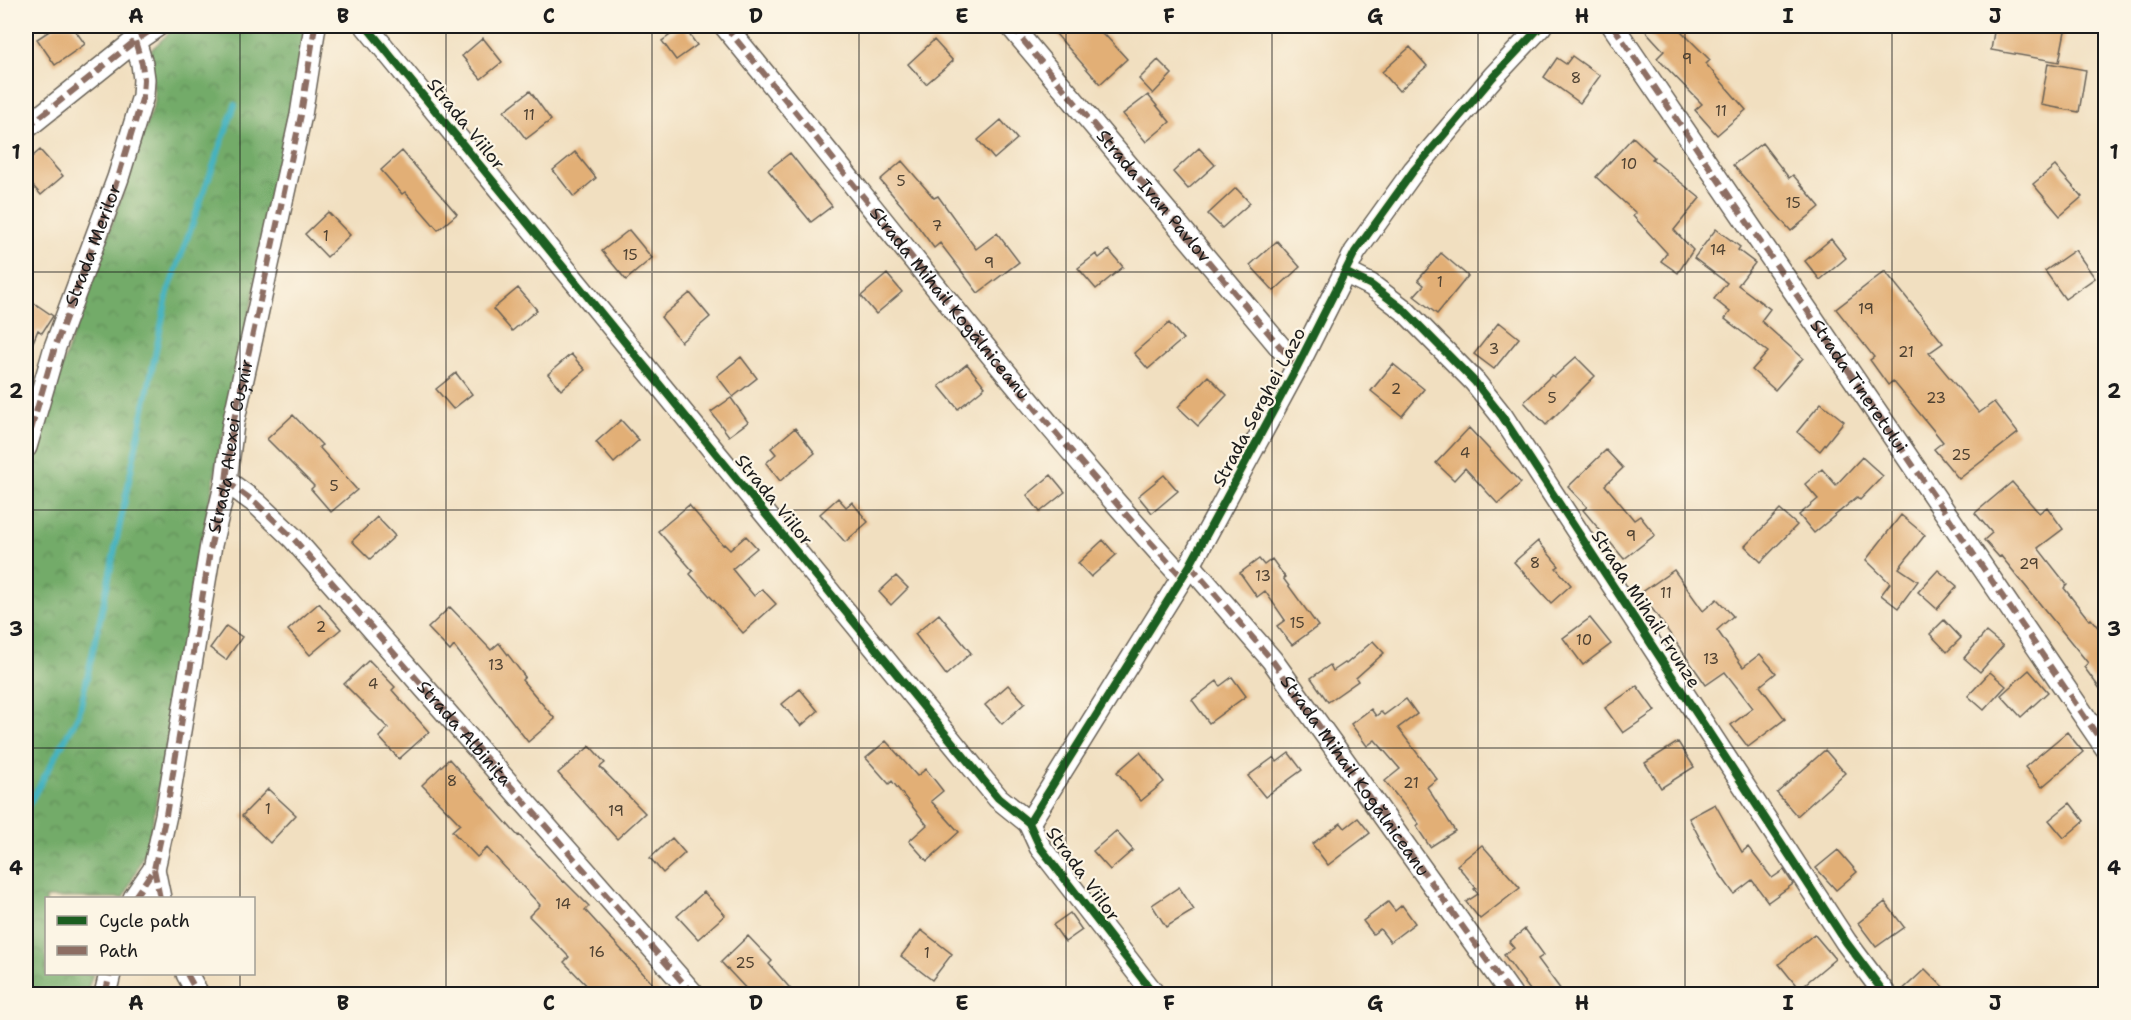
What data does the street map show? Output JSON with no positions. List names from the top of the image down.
{
  "streets": {
    "street": [
      "Strada Viilor",
      "Strada Ivan Pavlov",
      "Strada Merilor",
      "Strada Mihail Kogălniceanu",
      "Strada Tineretului",
      "Strada Serghei Lazo",
      "Strada Alexei Cușnir",
      "Strada Mihail Frunze",
      "Strada Albinița"
    ]
  },
  "crossings": [
    ["Strada Viilor", "Strada Serghei Lazo"],
    ["Strada Ivan Pavlov", "Strada Serghei Lazo"],
    ["Strada Mihail Kogălniceanu", "Strada Serghei Lazo"],
    ["Strada Serghei Lazo", "Strada Mihail Frunze"],
    ["Strada Alexei Cușnir", "Strada Albinița"]
  ],
  "house_numbers": [
    "9",
    "8",
    "11",
    "11",
    "10",
    "5",
    "15",
    "7",
    "1",
    "14",
    "15",
    "9",
    "1",
    "19",
    "3",
    "21",
    "2",
    "5",
    "23",
    "4",
    "25",
    "5",
    "9",
    "8",
    "29",
    "13",
    "11",
    "15",
    "2",
    "10",
    "13",
    "13",
    "4",
    "8",
    "21",
    "1",
    "19",
    "14",
    "16",
    "1",
    "25"
  ],
  "legend": ["Cycle path", "Path"],
  "grid": {
    "columns": [
      "A",
      "B",
      "C",
      "D",
      "E",
      "F",
      "G",
      "H",
      "I",
      "J"
    ],
    "rows": [
      "1",
      "2",
      "3",
      "4"
    ]
  }
}
